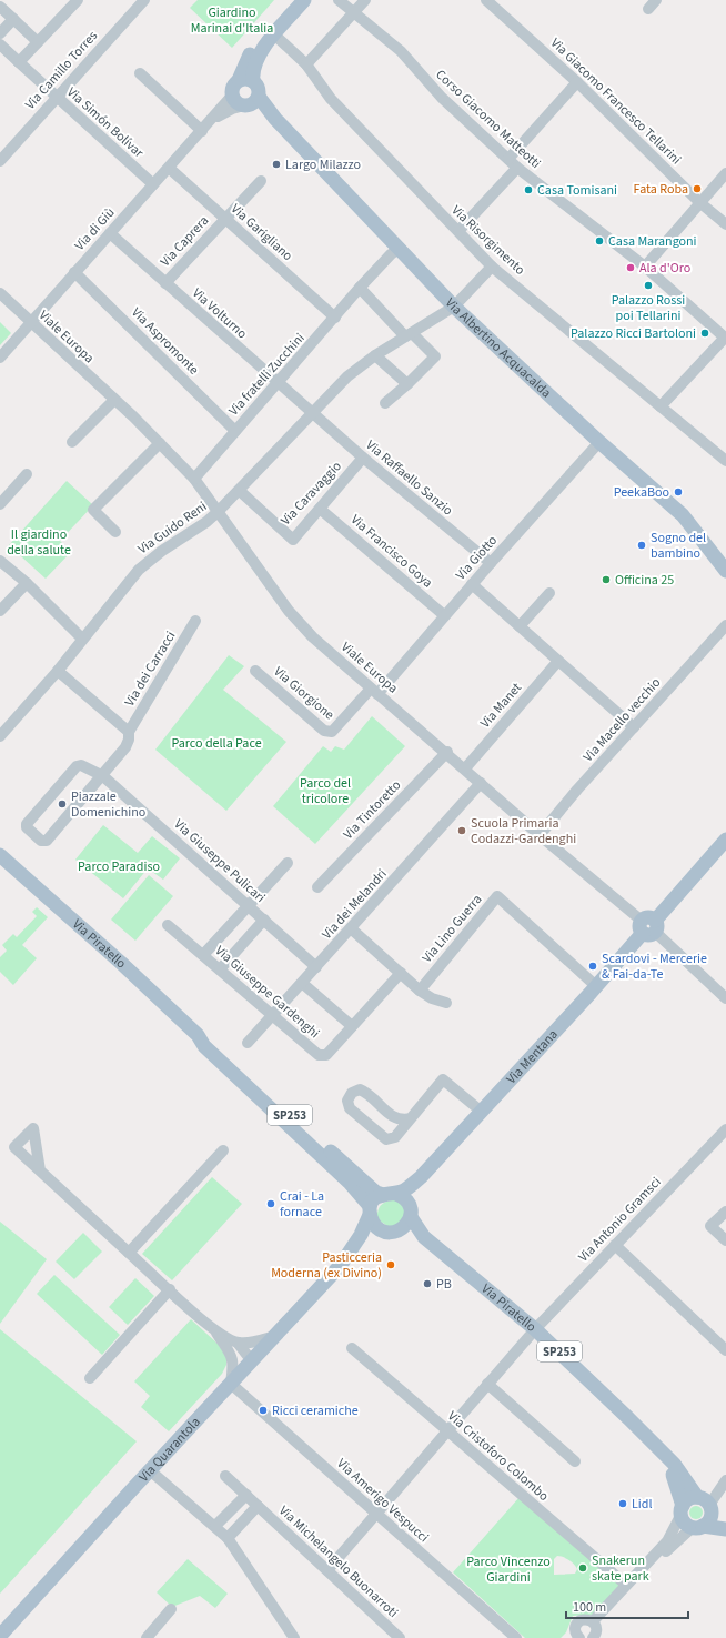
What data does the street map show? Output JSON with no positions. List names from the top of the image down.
{
  "streets": {
    "main road": [
      "Via Albertino Acquacalda",
      "Via Piratello",
      "Via Mentana",
      "SP253",
      "Via Quarantola"
    ],
    "street": [
      "Via Camillo Torres",
      "Via Giacomo Francesco Tellarini",
      "Corso Giacomo Matteotti",
      "Via Simón Bolívar",
      "Via di Giù",
      "Via Garigliano",
      "Via Risorgimento",
      "Via Caprera",
      "Via Volturno",
      "Viale Europa",
      "Via Aspromonte",
      "Via fratelli Zucchini",
      "Via Raffaello Sanzio",
      "Via Caravaggio",
      "Via Guido Reni",
      "Via Francisco Goya",
      "Via Giotto",
      "Via dei Carracci",
      "Via Giorgione",
      "Via Manet",
      "Via Macello vecchio",
      "Via Tintoretto",
      "Via Giuseppe Pulicari",
      "Via dei Melandri",
      "Via Lino Guerra",
      "Via Giuseppe Gardenghi",
      "Via Antonio Gramsci",
      "Via Cristoforo Colombo",
      "Via Amerigo Vespucci",
      "Via Michelangelo Buonarroti"
    ]
  },
  "crossings": [
    ["Via Camillo Torres", "Via Simón Bolívar"],
    ["Via Simón Bolívar", "Via di Giù"],
    ["Via di Giù", "Via Garigliano"],
    ["Via di Giù", "Via Volturno"],
    ["Via di Giù", "Viale Europa"],
    ["Via di Giù", "Via Aspromonte"],
    ["Via di Giù", "Via Albertino Acquacalda"],
    ["Via Garigliano", "Via Caprera"],
    ["Via Garigliano", "Via fratelli Zucchini"],
    ["Via Risorgimento", "Via Guido Reni"],
    ["Via Caprera", "Via Volturno"],
    ["Via Volturno", "Via fratelli Zucchini"],
    ["Via Volturno", "Via Raffaello Sanzio"],
    ["Via Volturno", "Via Guido Reni"],
    ["Viale Europa", "Via fratelli Zucchini"],
    ["Viale Europa", "Via Guido Reni"],
    ["Viale Europa", "Via Giotto"],
    ["Viale Europa", "Via Giorgione"],
    ["Viale Europa", "Via Manet"],
    ["Viale Europa", "Via Macello vecchio"],
    ["Viale Europa", "Via Tintoretto"],
    ["Viale Europa", "Via dei Melandri"],
    ["Viale Europa", "Via Mentana"],
    ["Via Aspromonte", "Via fratelli Zucchini"],
    ["Via Albertino Acquacalda", "Via fratelli Zucchini"],
    ["Via Albertino Acquacalda", "Via Guido Reni"],
    ["Via Albertino Acquacalda", "Via Giotto"],
    ["Via Raffaello Sanzio", "Via Caravaggio"],
    ["Via Raffaello Sanzio", "Via Guido Reni"],
    ["Via Raffaello Sanzio", "Via Giotto"],
    ["Via Caravaggio", "Via Guido Reni"],
    ["Via Caravaggio", "Via Francisco Goya"],
    ["Via Guido Reni", "Via dei Carracci"],
    ["Via Francisco Goya", "Via Giotto"],
    ["Via Giotto", "Via Giorgione"],
    ["Via dei Carracci", "Via Giuseppe Pulicari"],
    ["Via Giuseppe Pulicari", "Via dei Melandri"],
    ["Via dei Melandri", "Via Giuseppe Gardenghi"],
    ["Via Lino Guerra", "Via Mentana"],
    ["Via Piratello", "Via Mentana"],
    ["Via Piratello", "Via Antonio Gramsci"],
    ["Via Piratello", "Via Quarantola"],
    ["Via Mentana", "Via Quarantola"],
    ["Via Antonio Gramsci", "Via Cristoforo Colombo"],
    ["Via Antonio Gramsci", "Via Amerigo Vespucci"],
    ["Via Antonio Gramsci", "Via Michelangelo Buonarroti"],
    ["Via Quarantola", "Via Amerigo Vespucci"]
  ],
  "parks": [
    "Giardino Marinai d'Italia",
    "Il giardino della salute",
    "Parco della Pace",
    "Parco del tricolore",
    "Parco Paradiso",
    "Parco Vincenzo Giardini"
  ],
  "places": [
    "Largo Milazzo",
    "Fata Roba",
    "Casa Tomisani",
    "Casa Marangoni",
    "Ala d'Oro",
    "Palazzo Rossi poi Tellarini",
    "Palazzo Ricci Bartoloni",
    "PeekaBoo",
    "Sogno del bambino",
    "Officina 25",
    "Piazzale Domenichino",
    "Scuola Primaria Codazzi-Gardenghi",
    "Scardovi - Mercerie & Fai-da-Te",
    "Crai - La fornace",
    "Pasticceria Moderna (ex Divino)",
    "PB",
    "Ricci ceramiche",
    "Lidl",
    "Snakerun skate park"
  ],
  "scale_bar": "100 m"
}
